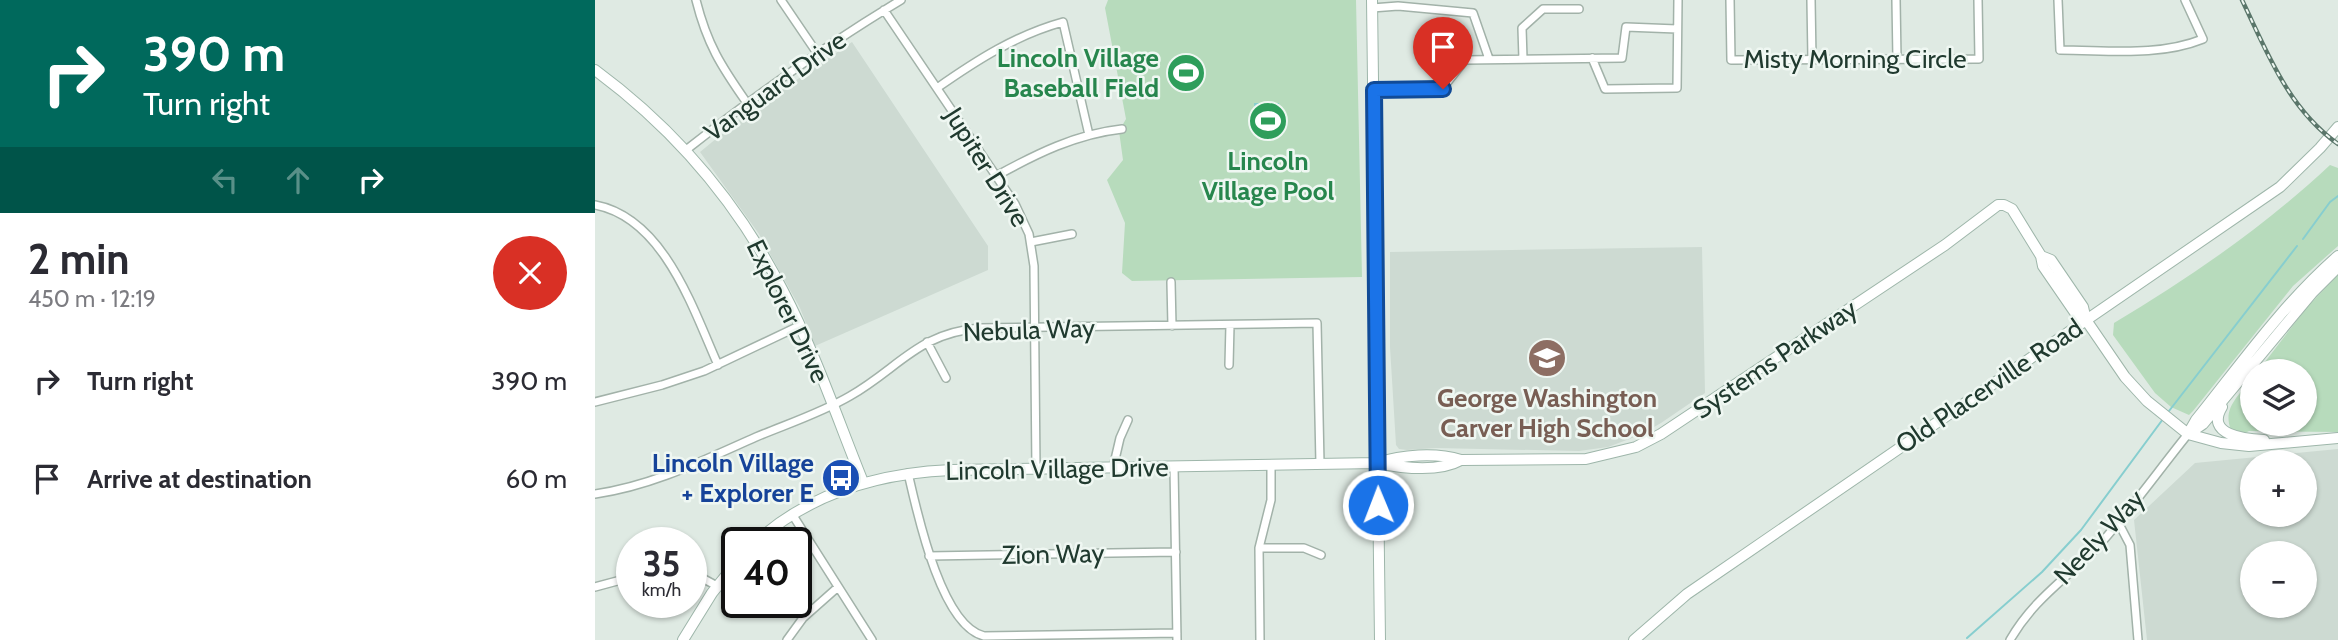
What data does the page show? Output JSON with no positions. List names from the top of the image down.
{
  "streets": {
    "street": [
      "Misty Morning Circle",
      "Vanguard Drive",
      "Jupiter Drive",
      "Explorer Drive",
      "Nebula Way",
      "Systems Parkway",
      "Old Placerville Road",
      "Lincoln Village Drive",
      "Neely Way",
      "Zion Way"
    ]
  },
  "crossings": [
    ["Vanguard Drive", "Jupiter Drive"],
    ["Vanguard Drive", "Explorer Drive"],
    ["Jupiter Drive", "Nebula Way"],
    ["Jupiter Drive", "Lincoln Village Drive"],
    ["Explorer Drive", "Nebula Way"],
    ["Explorer Drive", "Lincoln Village Drive"],
    ["Nebula Way", "Lincoln Village Drive"],
    ["Systems Parkway", "Old Placerville Road"],
    ["Systems Parkway", "Lincoln Village Drive"],
    ["Systems Parkway", "Neely Way"]
  ],
  "places": {
    "sports": ["Lincoln Village Baseball Field", "Lincoln Village Pool"],
    "school or university": ["George Washington Carver High School"],
    "bus stop": ["Lincoln Village + Explorer E"]
  },
  "page": {
    "turn": ["390 m", "Turn right"],
    "heading": ["2 min", "450 m · 12:19"],
    "list": [
      {
        "name": "Turn right",
        "value": "390 m"
      },
      {
        "name": "Arrive at destination",
        "value": "60 m"
      }
    ],
    "map_buttons": ["+", "−"],
    "speed": "35 km/h",
    "limit": "40"
  }
}
